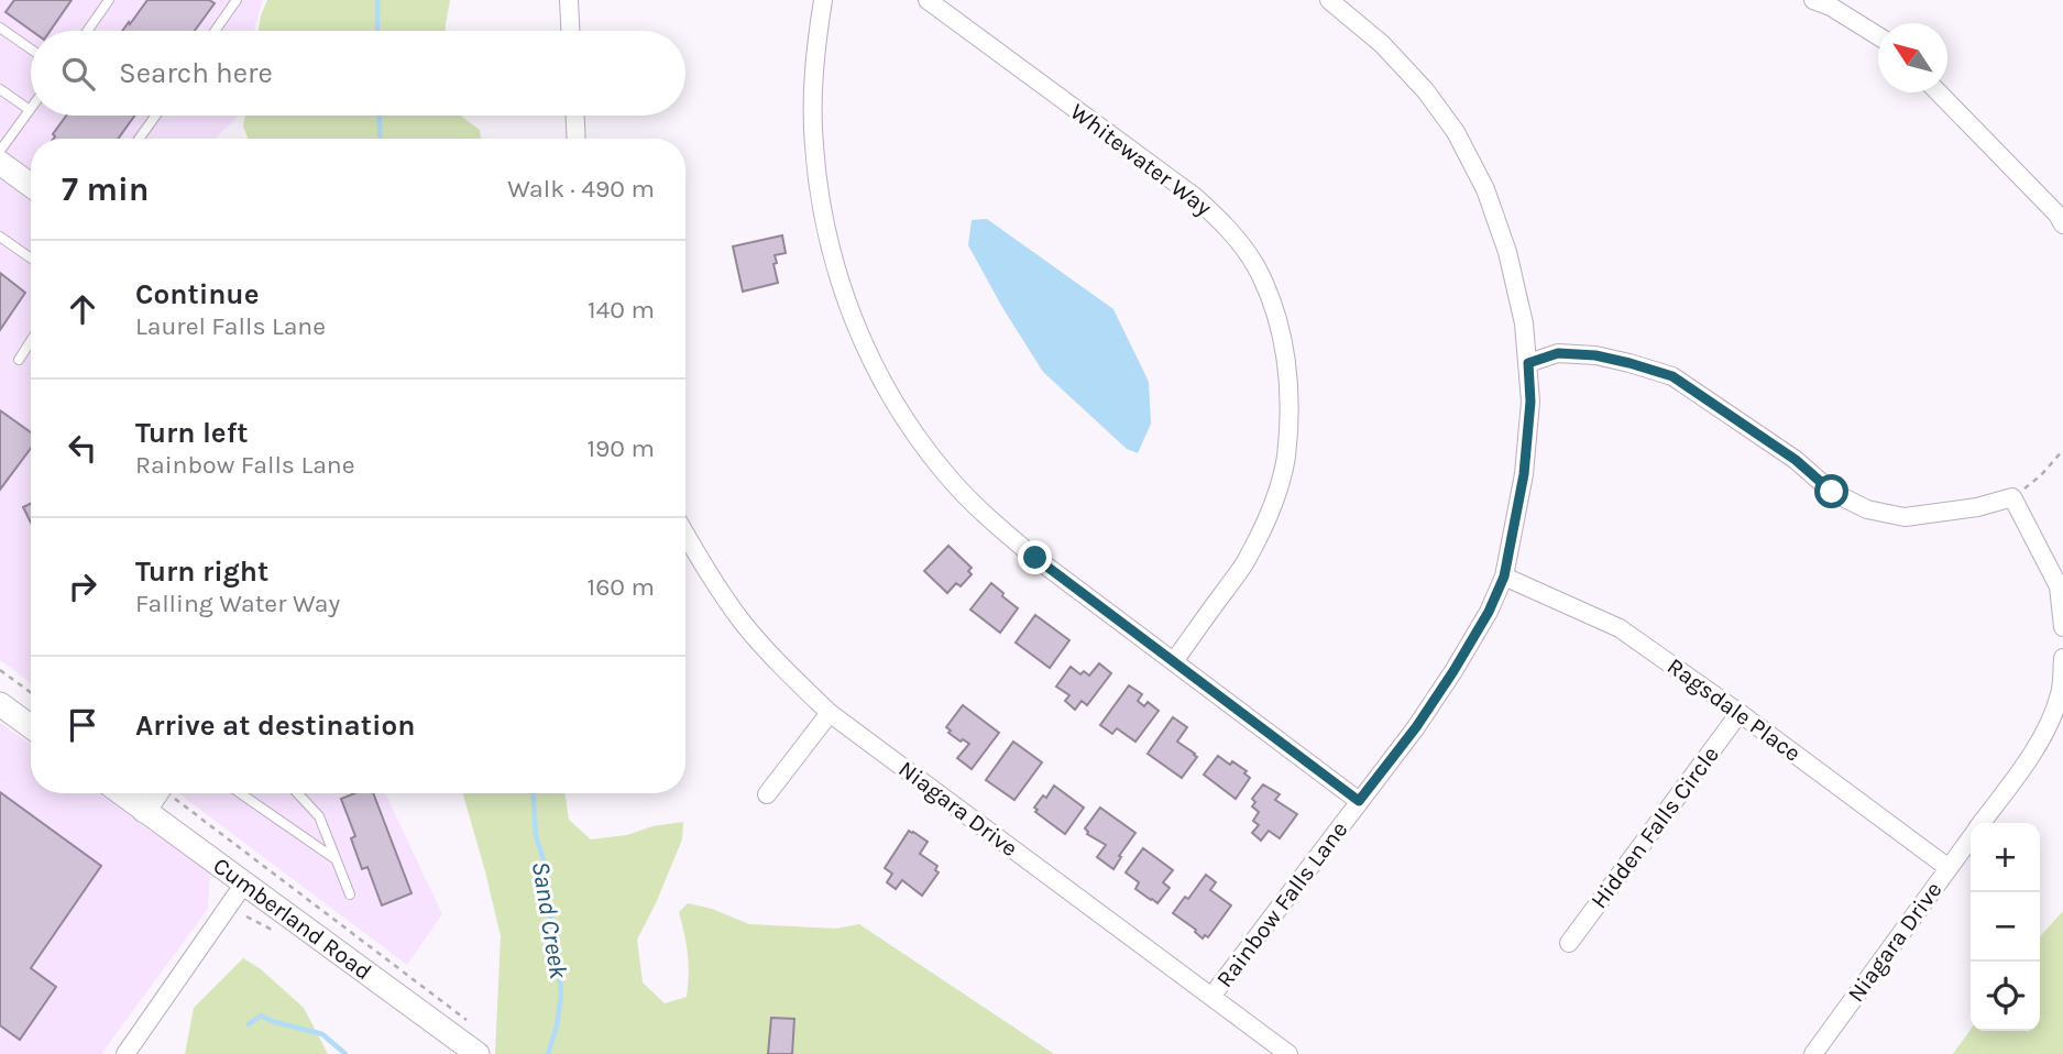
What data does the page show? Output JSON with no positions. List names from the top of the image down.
{
  "streets": {
    "main road": ["Cumberland Road"],
    "street": [
      "Whitewater Way",
      "Ragsdale Place",
      "Niagara Drive",
      "Hidden Falls Circle",
      "Rainbow Falls Lane"
    ]
  },
  "crossings": [
    ["Ragsdale Place", "Niagara Drive"],
    ["Ragsdale Place", "Hidden Falls Circle"],
    ["Ragsdale Place", "Rainbow Falls Lane"],
    ["Niagara Drive", "Rainbow Falls Lane"]
  ],
  "water": ["Sand Creek"],
  "north": "top left",
  "page": {
    "search": "Search here",
    "heading": ["7 min", "Walk · 490 m"],
    "list": [
      ["Continue", "Laurel Falls Lane", "140 m"],
      ["Turn left", "Rainbow Falls Lane", "190 m"],
      ["Turn right", "Falling Water Way", "160 m"],
      "Arrive at destination"
    ],
    "map_buttons": ["+", "−"]
  }
}
